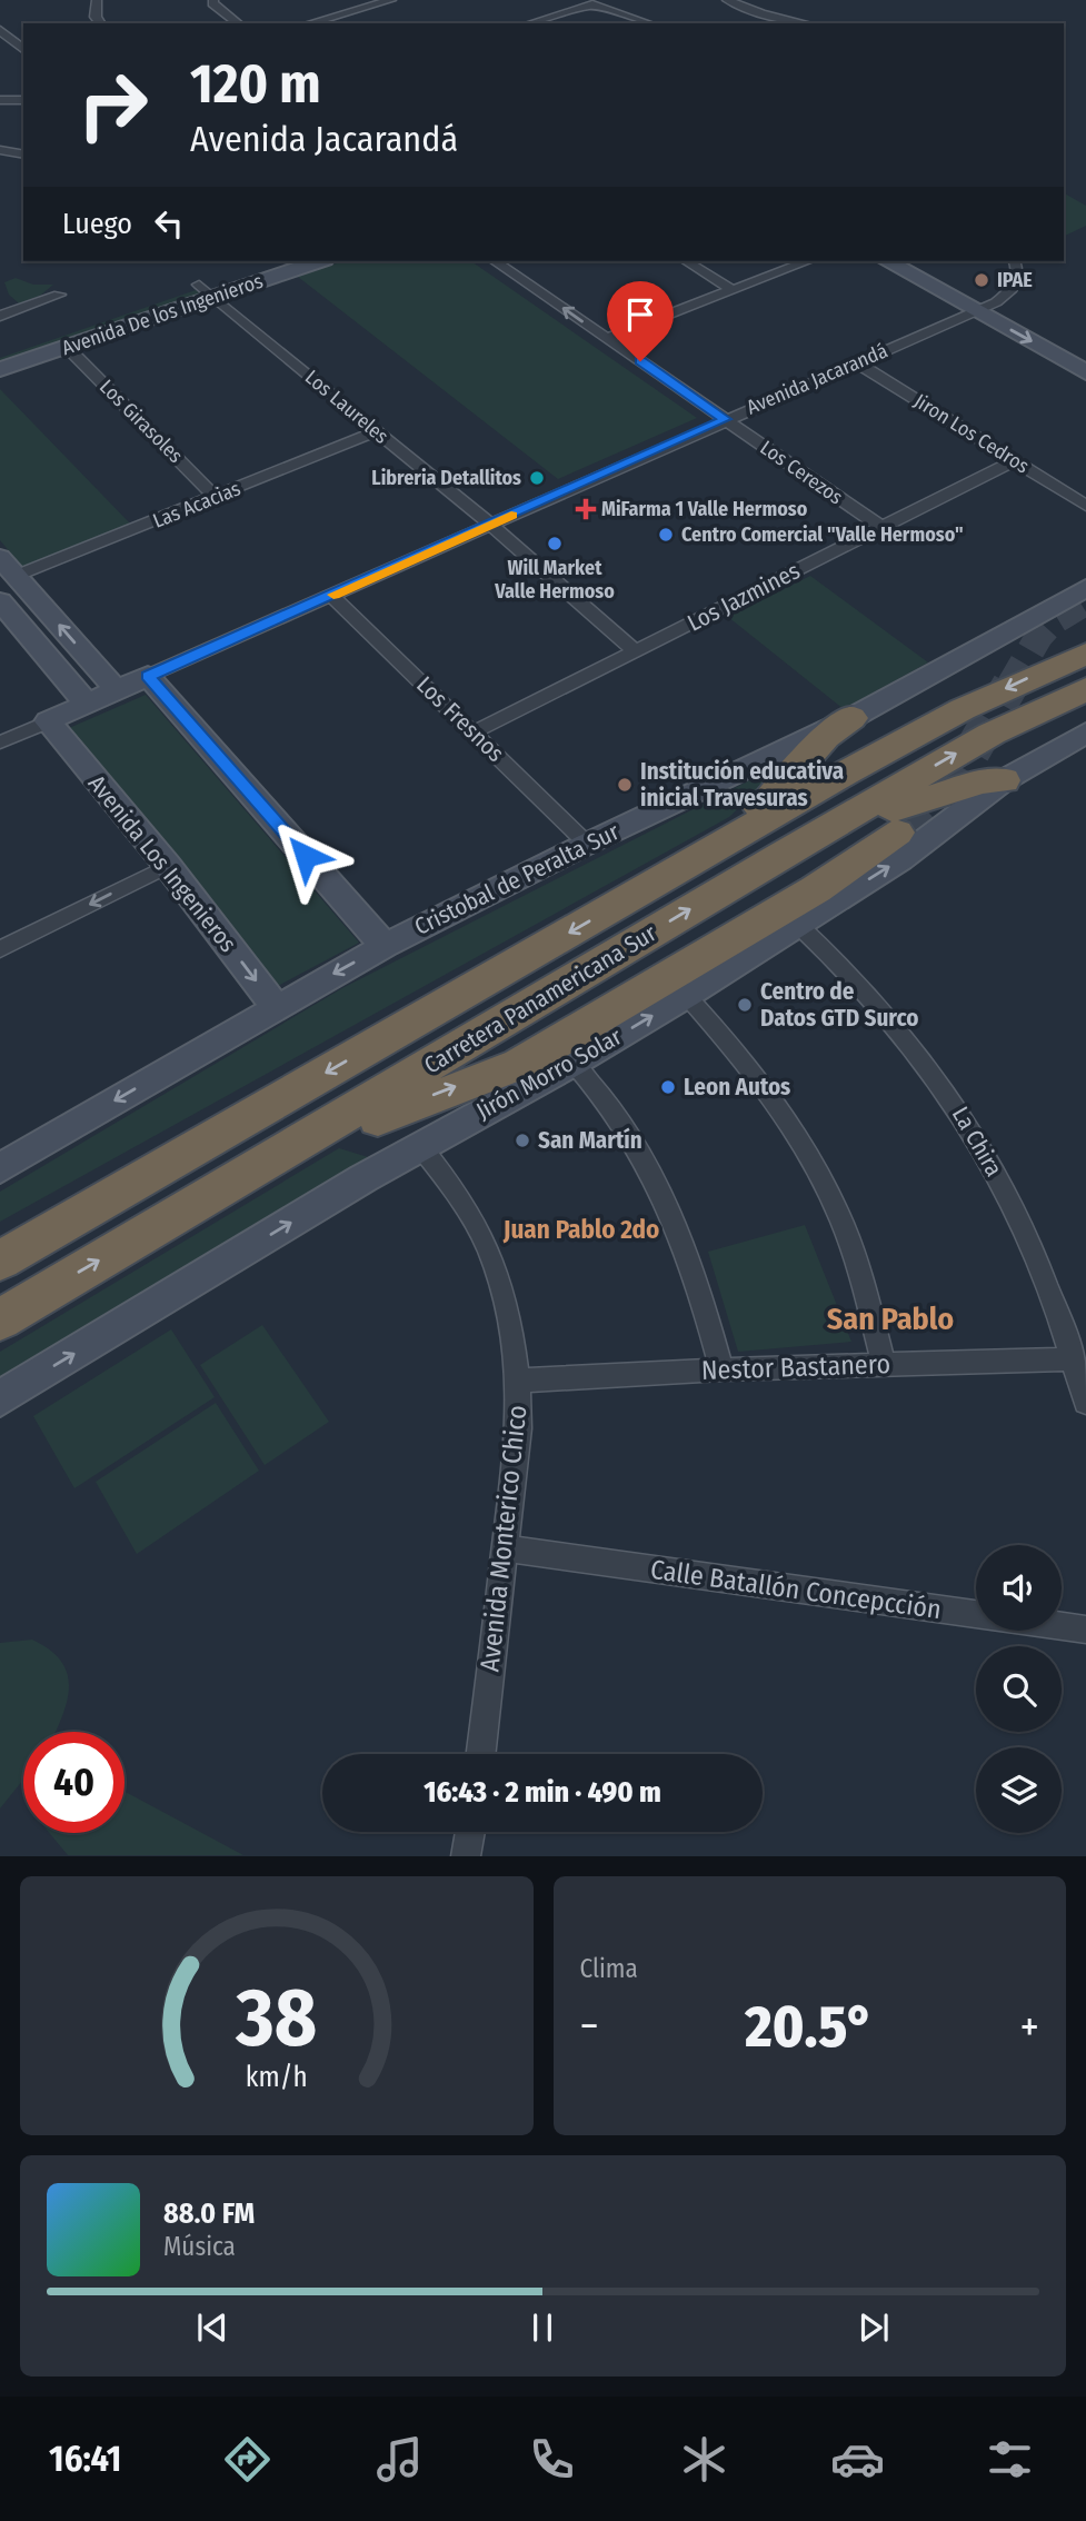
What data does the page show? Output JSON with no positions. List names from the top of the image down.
{
  "streets": {
    "highway": ["Carretera Panamericana Sur"],
    "street": [
      "Avenida De los Ingenieros",
      "Avenida Jacarandá",
      "Los Laureles",
      "Los Girasoles",
      "Jiron Los Cedros",
      "Los Cerezos",
      "Las Acacias",
      "Los Jazmines",
      "Los Fresnos",
      "Avenida Los Ingenieros",
      "Cristobal de Peralta Sur",
      "Jirón Morro Solar",
      "La Chira",
      "Nestor Bastanero",
      "Avenida Monterico Chico",
      "Calle Batallón Concepcción"
    ]
  },
  "crossings": [
    ["Avenida De los Ingenieros", "Los Laureles"],
    ["Avenida De los Ingenieros", "Los Girasoles"],
    ["Avenida Jacarandá", "Los Laureles"],
    ["Avenida Jacarandá", "Jiron Los Cedros"],
    ["Avenida Jacarandá", "Los Cerezos"],
    ["Avenida Jacarandá", "Los Fresnos"],
    ["Avenida Jacarandá", "Avenida Los Ingenieros"],
    ["Los Laureles", "Las Acacias"],
    ["Los Laureles", "Los Jazmines"],
    ["Los Girasoles", "Las Acacias"],
    ["Jiron Los Cedros", "Los Jazmines"],
    ["Los Cerezos", "Los Jazmines"],
    ["Los Jazmines", "Los Fresnos"],
    ["Los Fresnos", "Cristobal de Peralta Sur"],
    ["Avenida Los Ingenieros", "Cristobal de Peralta Sur"],
    ["Jirón Morro Solar", "La Chira"],
    ["Jirón Morro Solar", "Avenida Monterico Chico"],
    ["La Chira", "Nestor Bastanero"],
    ["Nestor Bastanero", "Avenida Monterico Chico"],
    ["Avenida Monterico Chico", "Calle Batallón Concepcción"]
  ],
  "one_way": ["Jirón Morro Solar"],
  "districts": ["Juan Pablo 2do", "San Pablo"],
  "places": {
    "other": [
      "IPAE",
      "Libreria Detallitos",
      "Centro Comercial \"Valle Hermoso\"",
      "Will Market Valle Hermoso",
      "Institución educativa inicial Travesuras",
      "Centro de Datos GTD Surco",
      "Leon Autos",
      "San Martín"
    ],
    "health": ["MiFarma 1 Valle Hermoso"]
  },
  "page": {
    "turn": ["120 m", "Avenida Jacarandá"],
    "then": "Luego",
    "limit": "40",
    "trip": "16:43 · 2 min · 490 m",
    "tile": "Clima",
    "heat": ["−", "20.5°", "+"],
    "song": ["88.0 FM", "Música"],
    "tabs": "16:41",
    "gauge": ["38", "km/h"]
  }
}
